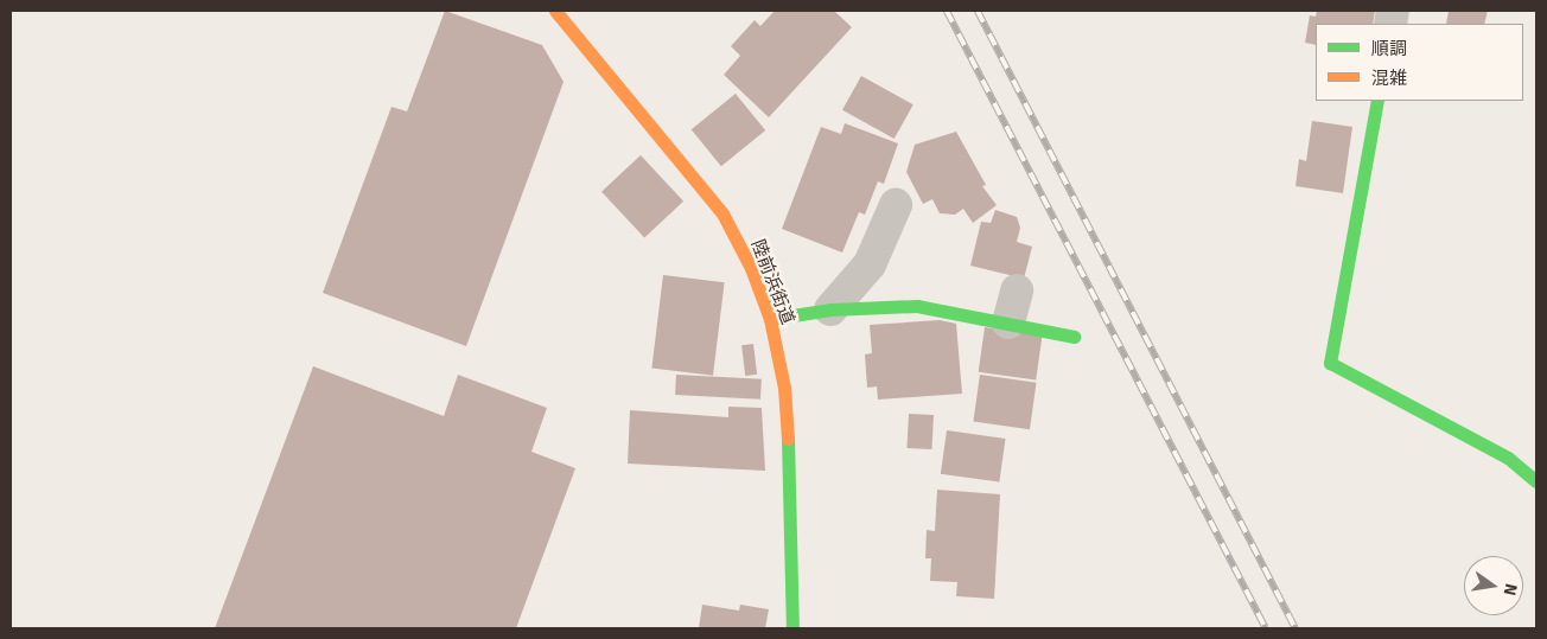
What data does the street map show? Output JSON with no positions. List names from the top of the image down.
{
  "streets": {
    "street": ["陸前浜街道"]
  },
  "legend": ["順調", "混雑"],
  "north": "right"
}
